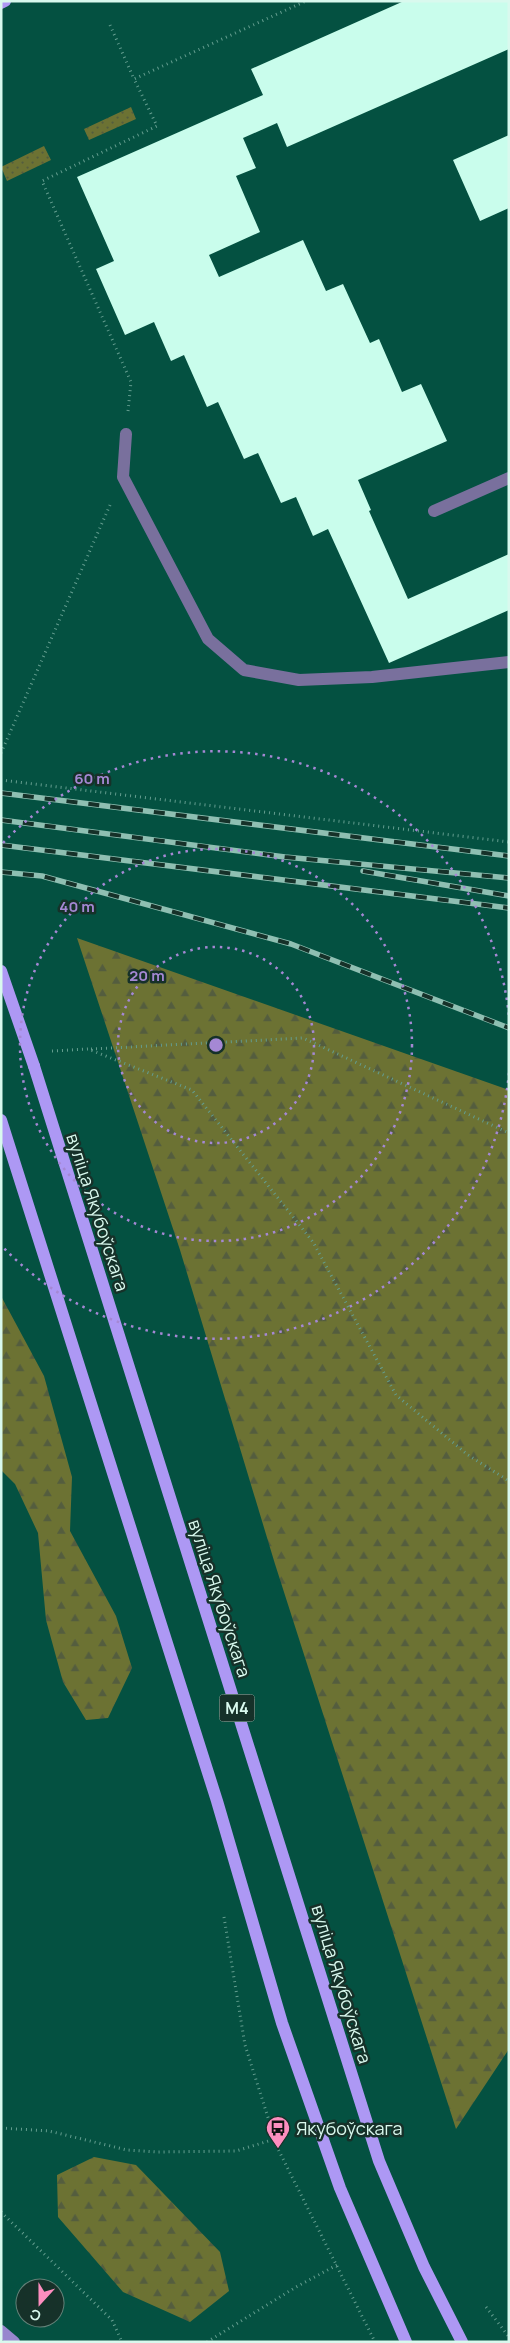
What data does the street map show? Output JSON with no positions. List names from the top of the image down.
{
  "streets": {
    "main road": ["вуліца Якубоўскага", "М4"]
  },
  "places": {
    "bus stop": ["Якубоўскага"]
  },
  "north": "bottom",
  "rings": ["60 m", "40 m", "20 m"]
}
